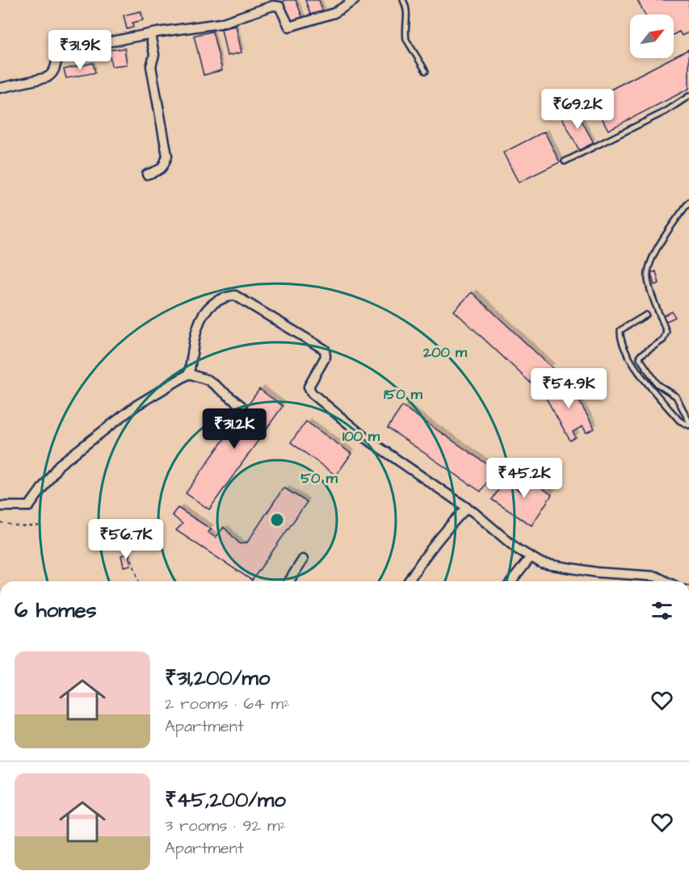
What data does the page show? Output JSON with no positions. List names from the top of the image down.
{
  "north": "top right",
  "page": {
    "price": [
      "₹31.9K",
      "₹69.2K",
      "₹54.9K",
      "₹31.2K",
      "₹45.2K",
      "₹56.7K"
    ],
    "heading": "6 homes",
    "list": [
      {
        "name": "₹31,200/mo",
        "note": "2 rooms · 64 m² · Apartment"
      },
      {
        "name": "₹45,200/mo",
        "note": "3 rooms · 92 m² · Apartment"
      }
    ]
  },
  "rings": [
    "200 m",
    "150 m",
    "100 m",
    "50 m"
  ]
}
